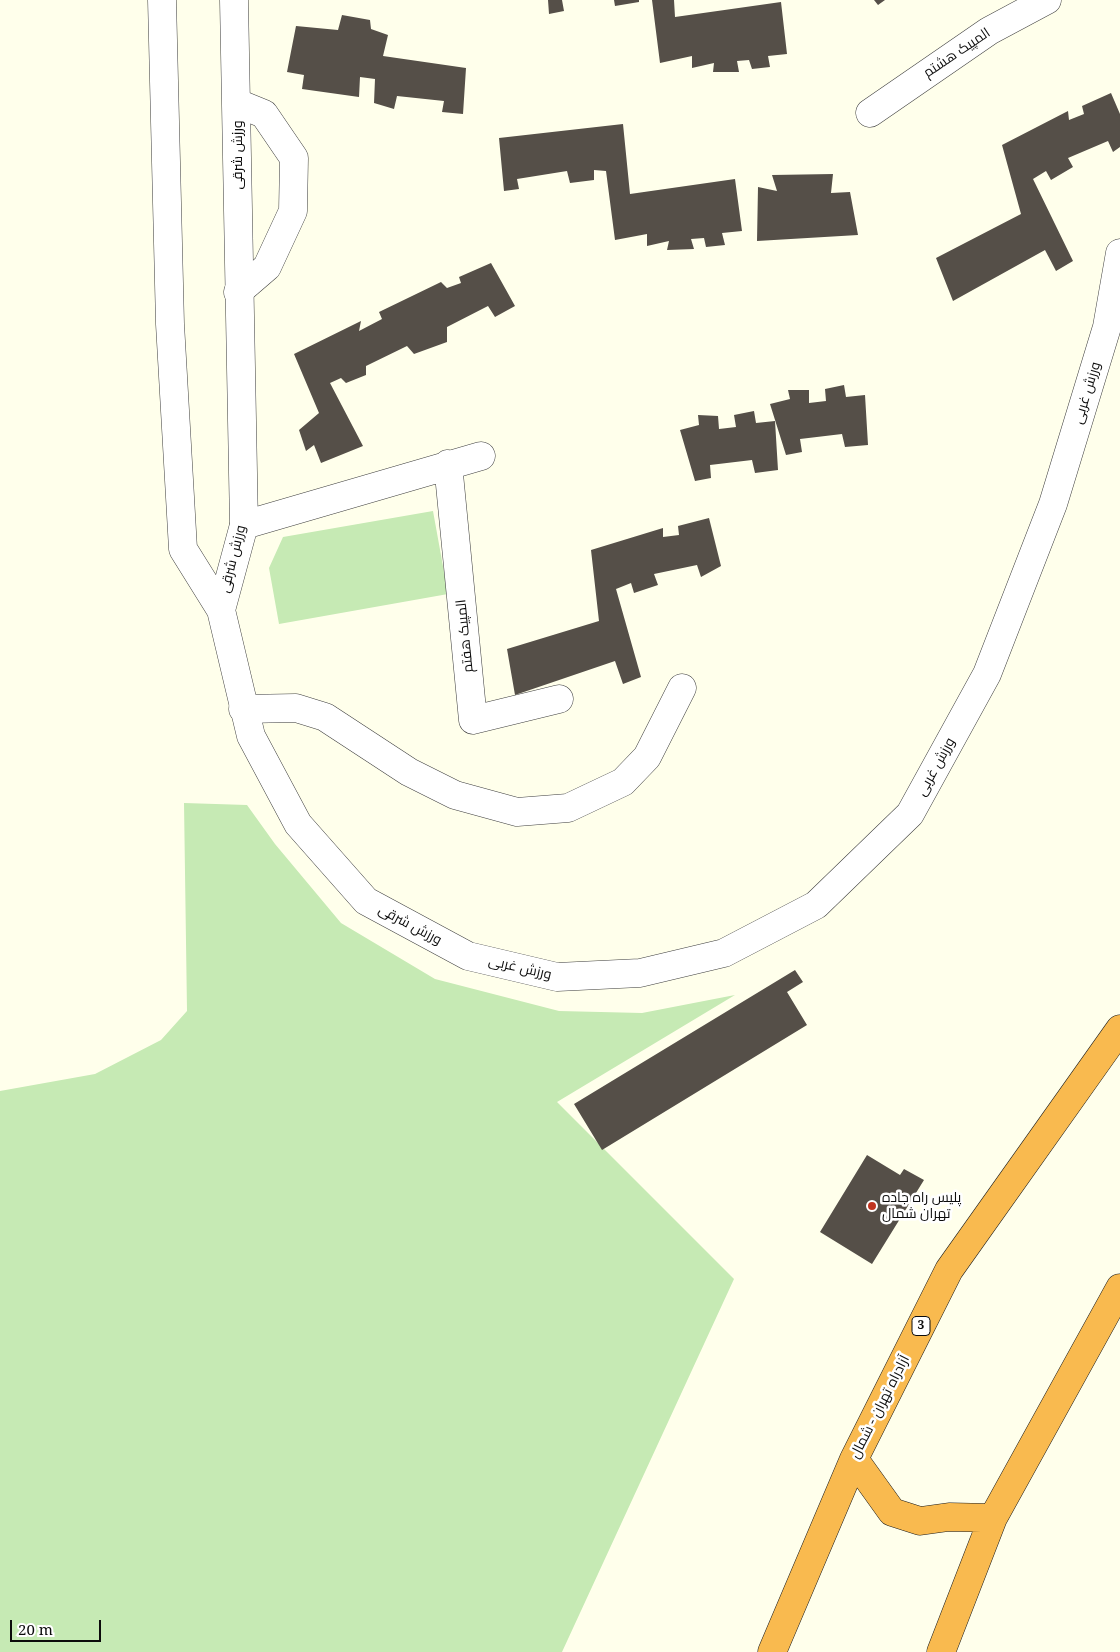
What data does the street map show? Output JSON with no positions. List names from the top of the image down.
{
  "streets": {
    "highway": ["3", "آزادراه تهران - شمال"],
    "street": [
      "المپیک هشتم",
      "ورزش شرقی",
      "ورزش غربی",
      "المپیک هفتم"
    ]
  },
  "crossings": [
    ["ورزش شرقی", "ورزش غربی"]
  ],
  "places": ["پلیس راه جاده تهران شمال"],
  "scale_bar": "20 m"
}
